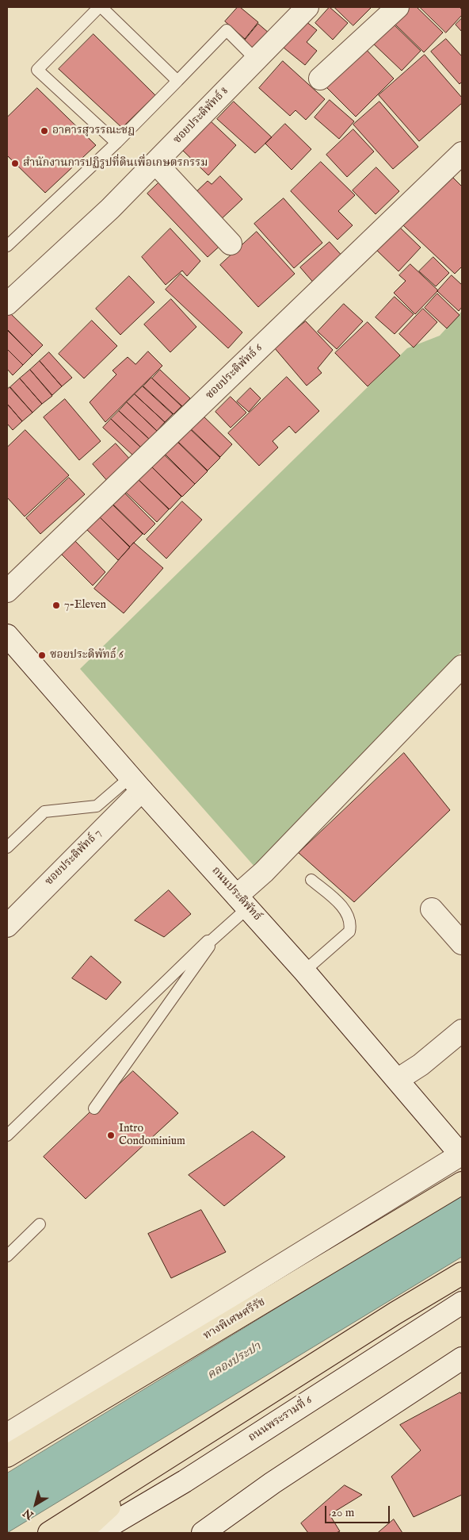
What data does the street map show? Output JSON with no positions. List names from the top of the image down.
{
  "streets": {
    "highway": ["ทางพิเศษศรีรัช"],
    "street": [
      "ซอยประดิพัทธ์ 8",
      "ซอยประดิพัทธ์ 6",
      "ซอยประดิพัทธ์ 7",
      "ถนนประดิพัทธ์",
      "ถนนพระรามที่ 6"
    ]
  },
  "crossings": [
    ["ซอยประดิพัทธ์ 7", "ถนนประดิพัทธ์"]
  ],
  "water": ["คลองประปา"],
  "places": [
    "อาคารสุวรรณะชฎ",
    "สำนักงานการปฏิรูปที่ดินเพื่อเกษตรกรรม",
    "7-Eleven",
    "ซอยประดิพัทธ์ 6",
    "Intro Condominium"
  ],
  "scale_bar": "20 m",
  "north": "bottom left"
}
